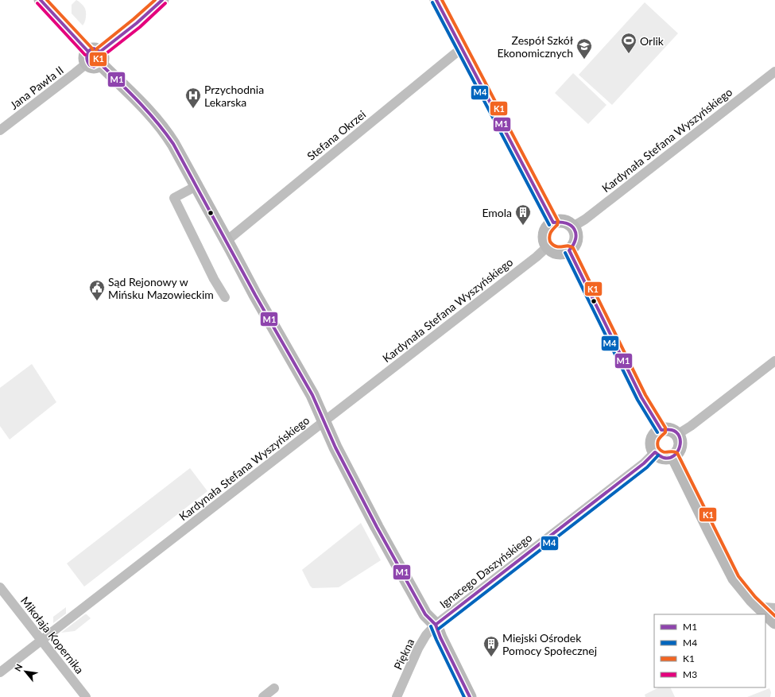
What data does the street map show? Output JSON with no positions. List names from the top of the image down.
{
  "streets": {
    "street": [
      "Jana Pawła II",
      "Stefana Okrzei",
      "Kardynała Stefana Wyszyńskiego",
      "Ignacego Daszyńskiego",
      "Mikołaja Kopernika",
      "Piękna"
    ]
  },
  "crossings": [
    ["Kardynała Stefana Wyszyńskiego", "Mikołaja Kopernika"],
    ["Ignacego Daszyńskiego", "Piękna"]
  ],
  "places": {
    "sports": ["Orlik"],
    "school or university": ["Zespół Szkół Ekonomicznych"],
    "hospital": ["Przychodnia Lekarska"],
    "building": ["Emola", "Miejski Ośrodek Pomocy Społecznej"],
    "public building": ["Sąd Rejonowy w Mińsku Mazowieckim"]
  },
  "lines": [
    "transit line M1",
    "transit line K1",
    "transit line M4",
    "transit line M3"
  ],
  "legend": [
    "M1",
    "M4",
    "K1",
    "M3"
  ],
  "north": "top left"
}
